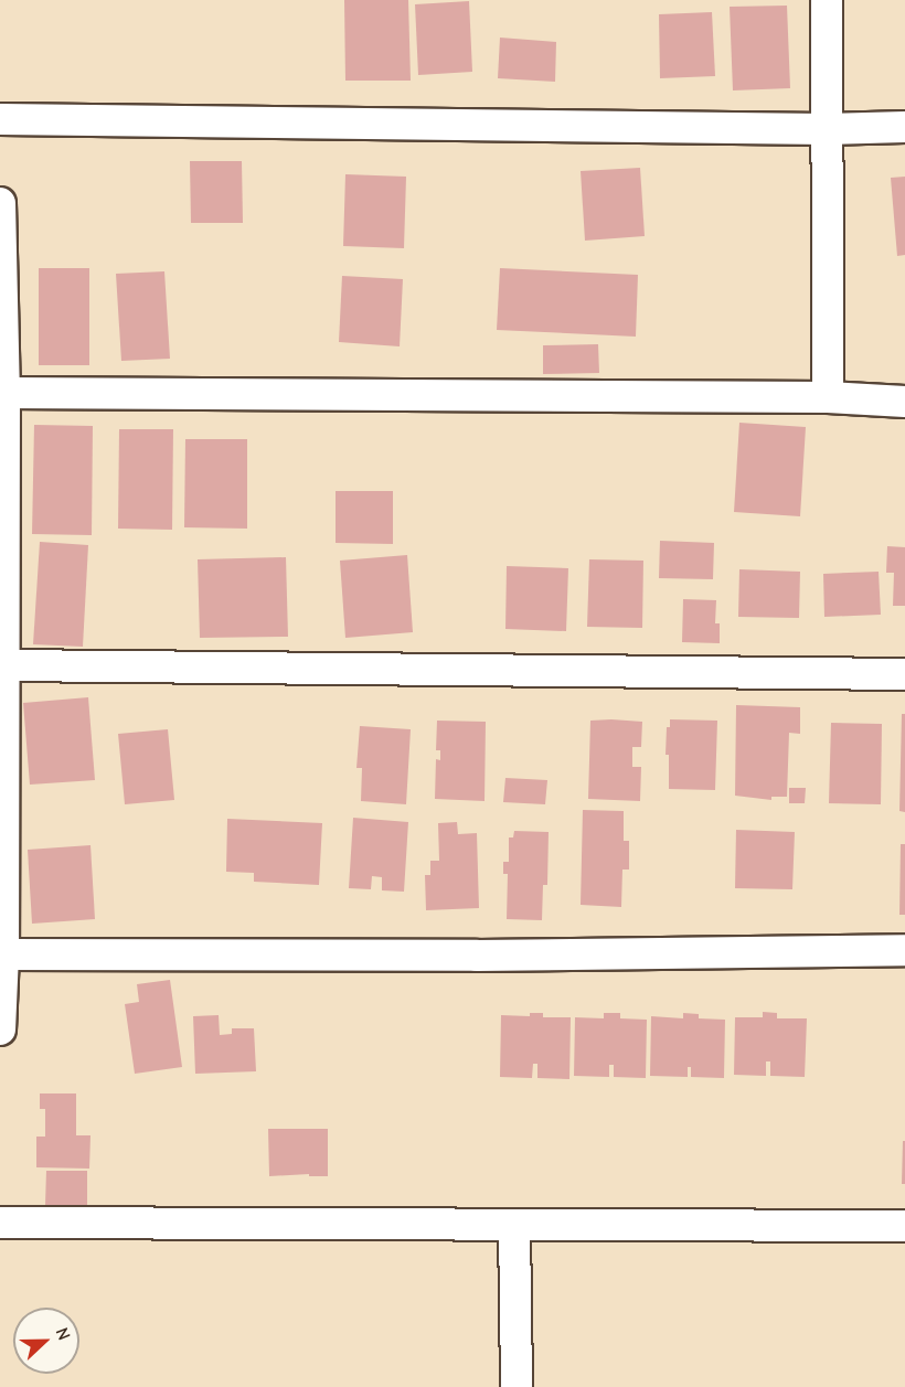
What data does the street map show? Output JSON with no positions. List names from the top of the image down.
{
  "north": "right"
}
